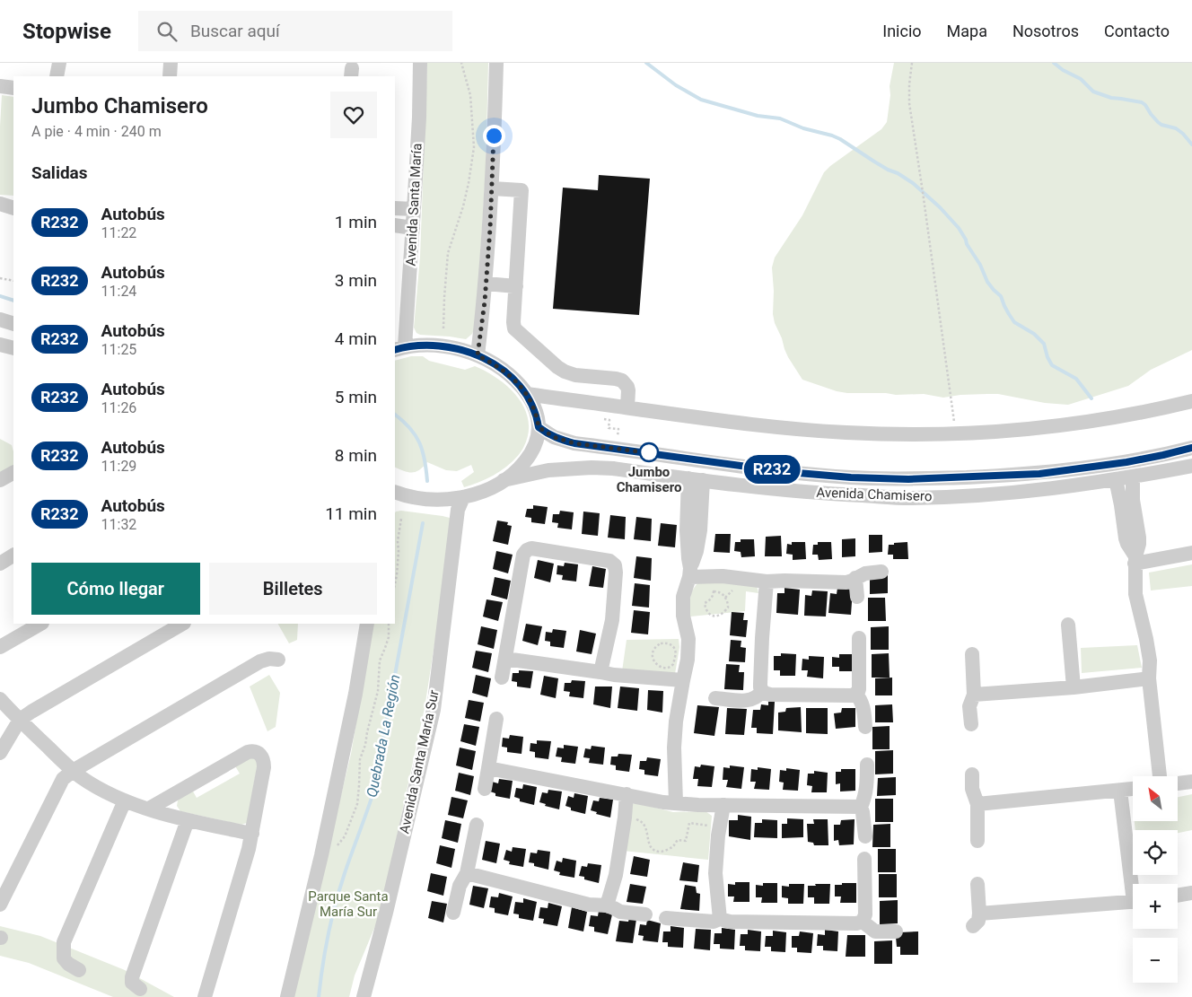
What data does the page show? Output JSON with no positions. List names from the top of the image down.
{
  "streets": {
    "street": ["Avenida Santa María", "Avenida Chamisero", "Avenida Santa María Sur"]
  },
  "water": ["Quebrada La Región"],
  "parks": ["Parque Santa María Sur"],
  "places": ["Jumbo Chamisero"],
  "lines": ["bus line R232"],
  "north": "top left",
  "page": {
    "header": "Stopwise",
    "search": "Buscar aquí",
    "nav": [
      "Inicio",
      "Mapa",
      "Nosotros",
      "Contacto"
    ],
    "on_map": "R232",
    "heading": [
      ["Jumbo Chamisero", "A pie · 4 min · 240 m"],
      "Salidas"
    ],
    "list": [
      {
        "mark": "R232",
        "name": "Autobús",
        "note": "11:22",
        "value": "1 min"
      },
      {
        "mark": "R232",
        "name": "Autobús",
        "note": "11:24",
        "value": "3 min"
      },
      {
        "mark": "R232",
        "name": "Autobús",
        "note": "11:25",
        "value": "4 min"
      },
      {
        "mark": "R232",
        "name": "Autobús",
        "note": "11:26",
        "value": "5 min"
      },
      {
        "mark": "R232",
        "name": "Autobús",
        "note": "11:29",
        "value": "8 min"
      },
      {
        "mark": "R232",
        "name": "Autobús",
        "note": "11:32",
        "value": "11 min"
      }
    ],
    "buttons": ["Cómo llegar", "Billetes"],
    "map_buttons": ["+", "−"]
  }
}
